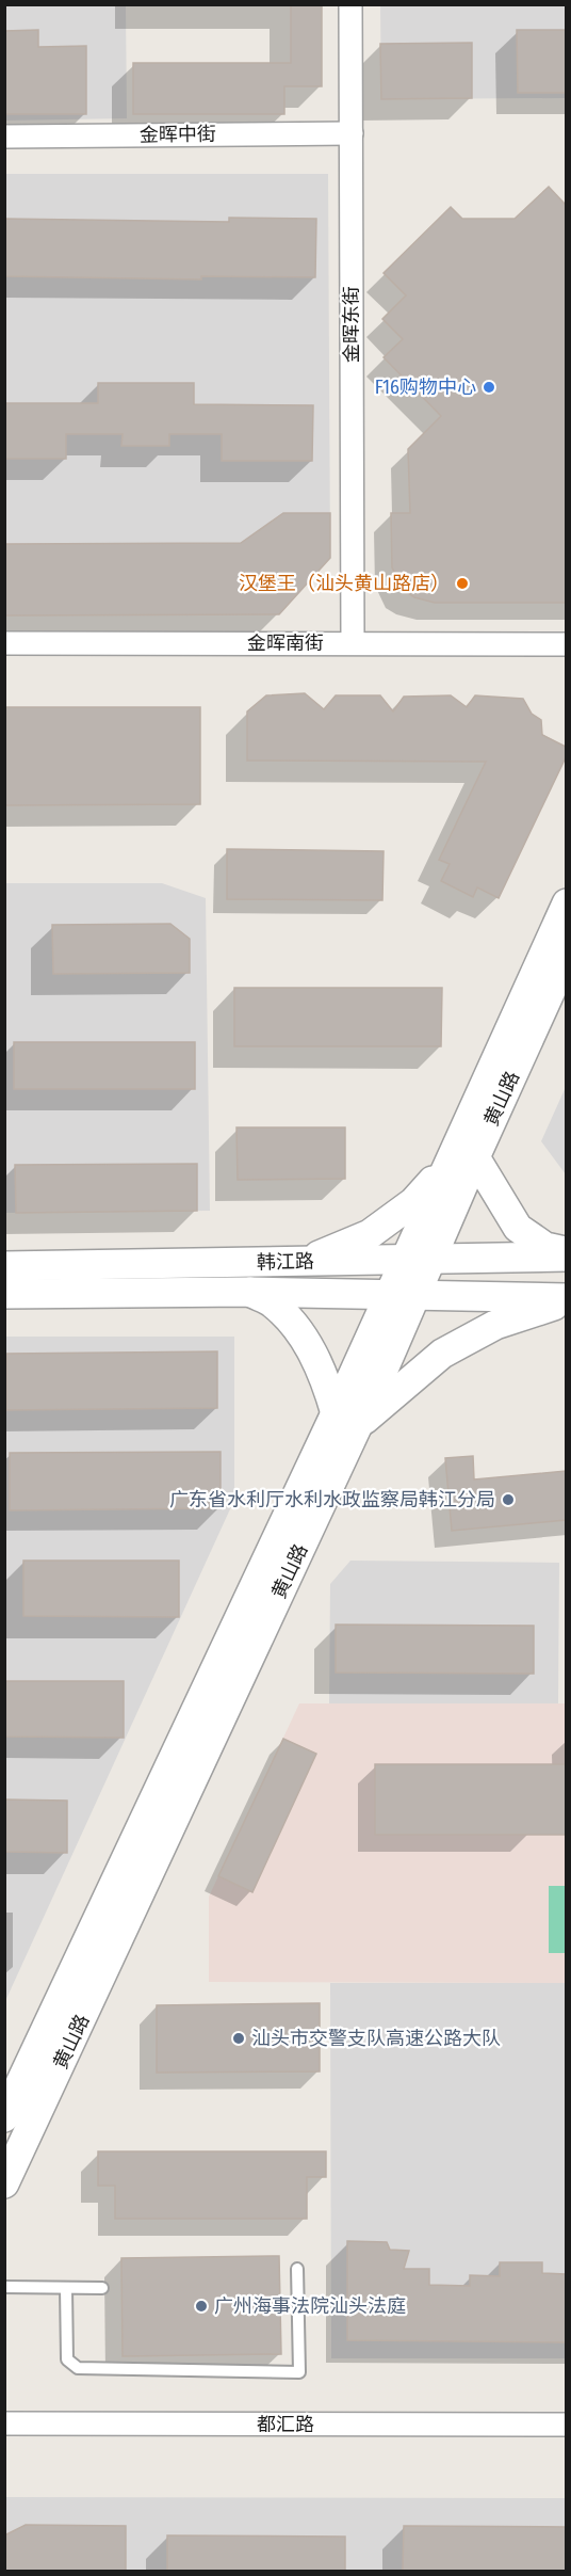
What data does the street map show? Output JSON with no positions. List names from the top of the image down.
{
  "streets": {
    "street": [
      "金晖中街",
      "金晖东街",
      "金晖南街",
      "黄山路",
      "韩江路",
      "都汇路"
    ]
  },
  "crossings": [
    ["金晖中街", "金晖东街"],
    ["金晖东街", "金晖南街"],
    ["黄山路", "韩江路"]
  ],
  "places": [
    "F16购物中心",
    "汉堡王（汕头黄山路店）",
    "广东省水利厅水利水政监察局韩江分局",
    "汕头市交警支队高速公路大队",
    "广州海事法院汕头法庭"
  ]
}
